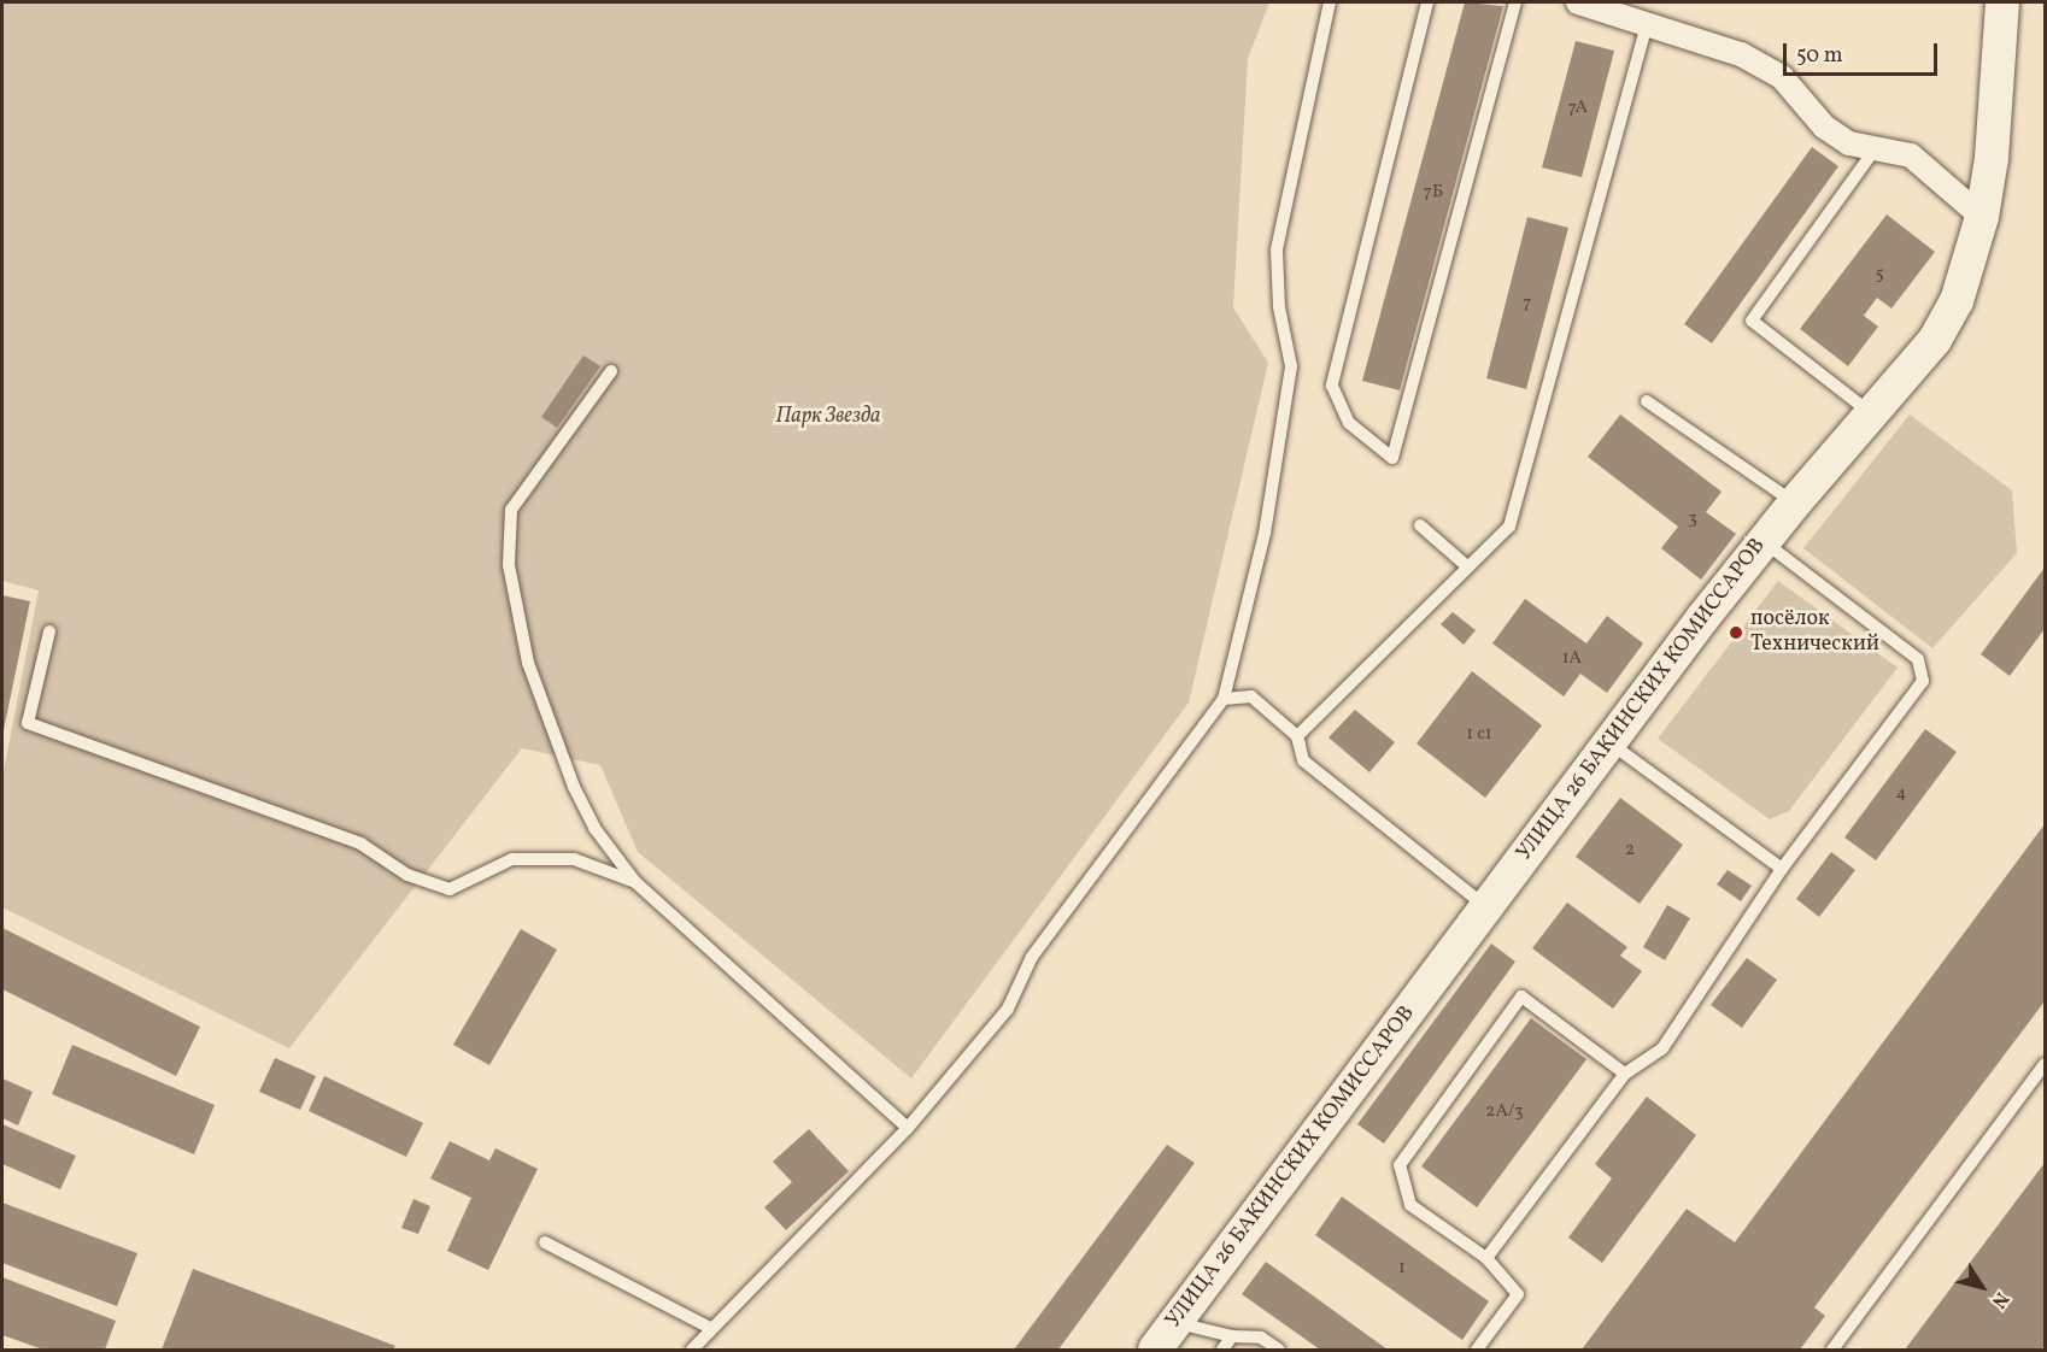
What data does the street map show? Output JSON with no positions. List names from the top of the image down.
{
  "streets": {
    "main road": ["УЛИЦА 26 БАКИНСКИХ КОМИССАРОВ"]
  },
  "parks": ["Парк Звезда"],
  "places": ["посёлок Технический"],
  "house_numbers": [
    "7А",
    "7Б",
    "5",
    "7",
    "3",
    "1А",
    "1 с1",
    "4",
    "2",
    "2А/3",
    "1"
  ],
  "scale_bar": "50 m",
  "north": "bottom right"
}
